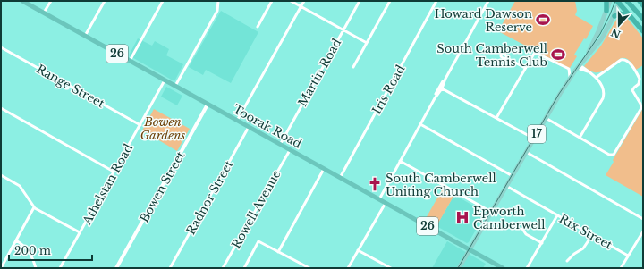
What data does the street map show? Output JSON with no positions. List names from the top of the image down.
{
  "streets": {
    "highway": ["26", "Toorak Road"],
    "main road": ["17"],
    "street": [
      "Martin Road",
      "Range Street",
      "Iris Road",
      "Athelstan Road",
      "Bowen Street",
      "Radnor Street",
      "Rowell Avenue",
      "Rix Street"
    ]
  },
  "crossings": [
    ["Martin Road", "Toorak Road"],
    ["Range Street", "Athelstan Road"],
    ["Iris Road", "Toorak Road"],
    ["Toorak Road", "17"],
    ["Toorak Road", "Athelstan Road"],
    ["Toorak Road", "Bowen Street"],
    ["Toorak Road", "Radnor Street"],
    ["Toorak Road", "Rowell Avenue"],
    ["17", "Rix Street"]
  ],
  "parks": ["Bowen Gardens"],
  "places": {
    "sports": ["Howard Dawson Reserve", "South Camberwell Tennis Club"],
    "church": ["South Camberwell Uniting Church"],
    "hospital": ["Epworth Camberwell"]
  },
  "scale_bar": "200 m",
  "north": "bottom"
}
